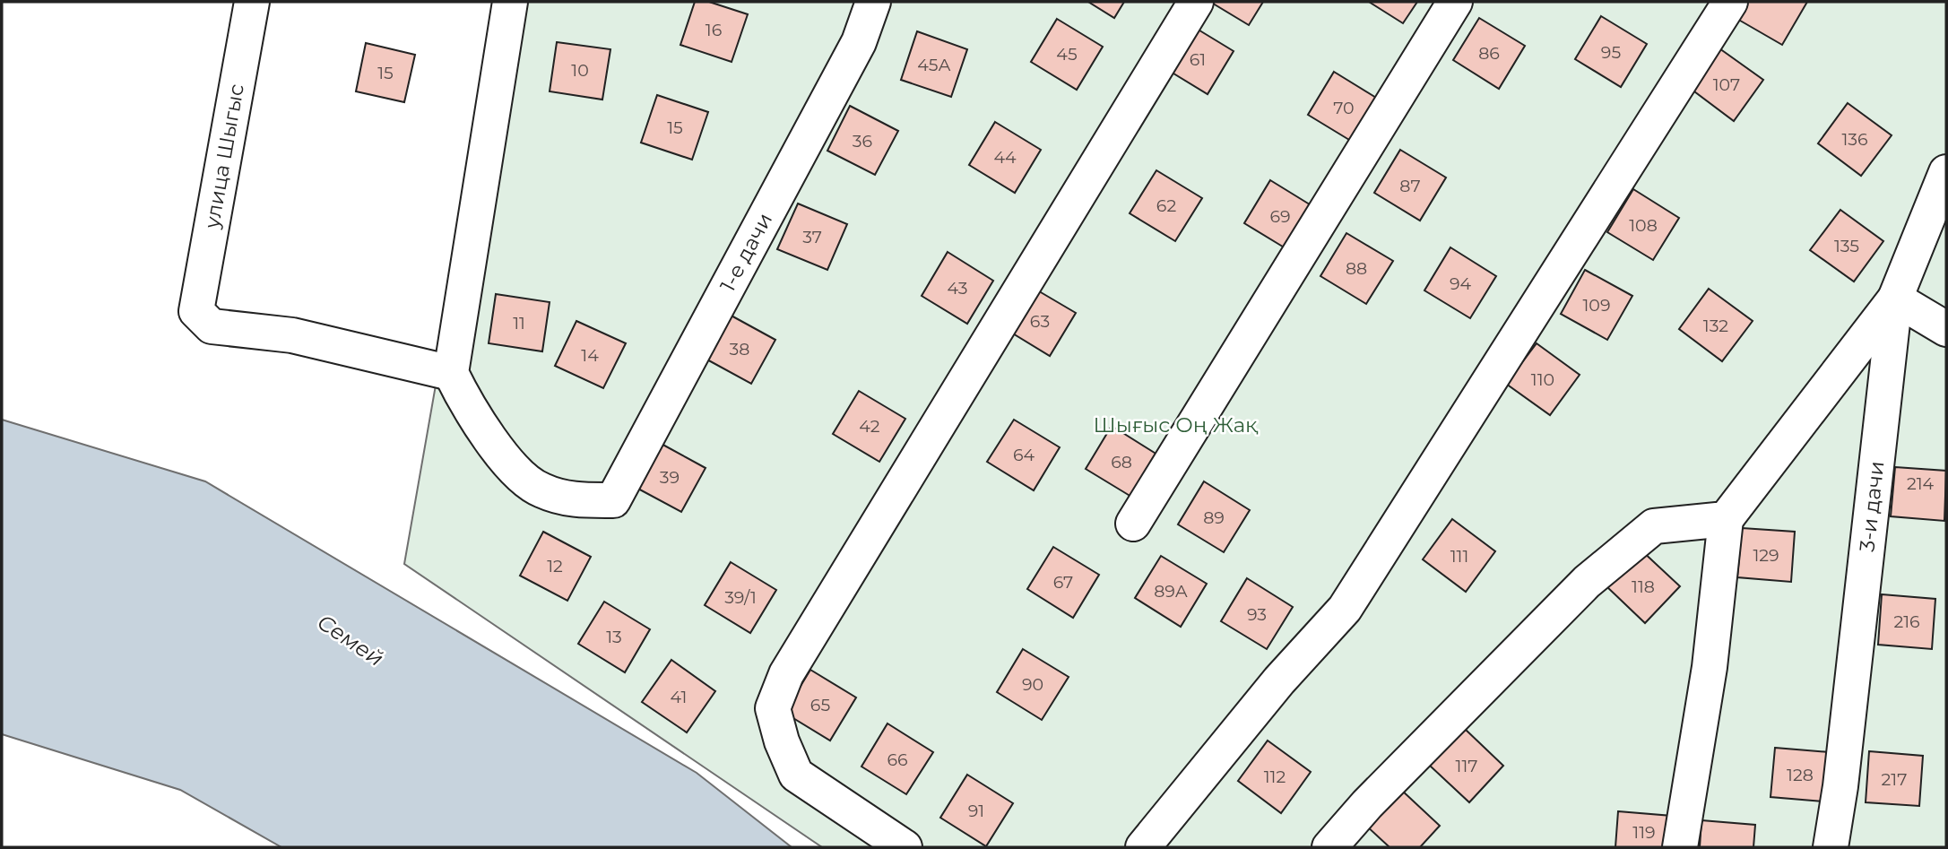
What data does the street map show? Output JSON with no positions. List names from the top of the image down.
{
  "streets": {
    "street": ["улица Шыгыс", "1-е дачи", "3-и дачи"]
  },
  "crossings": [
    ["улица Шыгыс", "1-е дачи"]
  ],
  "water": ["Семей"],
  "parks": ["Шығыс Оң Жақ"],
  "house_numbers": [
    "16",
    "95",
    "86",
    "45",
    "61",
    "45А",
    "10",
    "15",
    "107",
    "70",
    "15",
    "136",
    "36",
    "44",
    "87",
    "62",
    "69",
    "108",
    "37",
    "135",
    "88",
    "94",
    "43",
    "109",
    "63",
    "11",
    "132",
    "38",
    "14",
    "110",
    "42",
    "64",
    "68",
    "39",
    "214",
    "89",
    "129",
    "111",
    "12",
    "67",
    "118",
    "89А",
    "39/1",
    "93",
    "216",
    "13",
    "90",
    "41",
    "65",
    "66",
    "117",
    "128",
    "112",
    "217",
    "91",
    "119"
  ]
}
